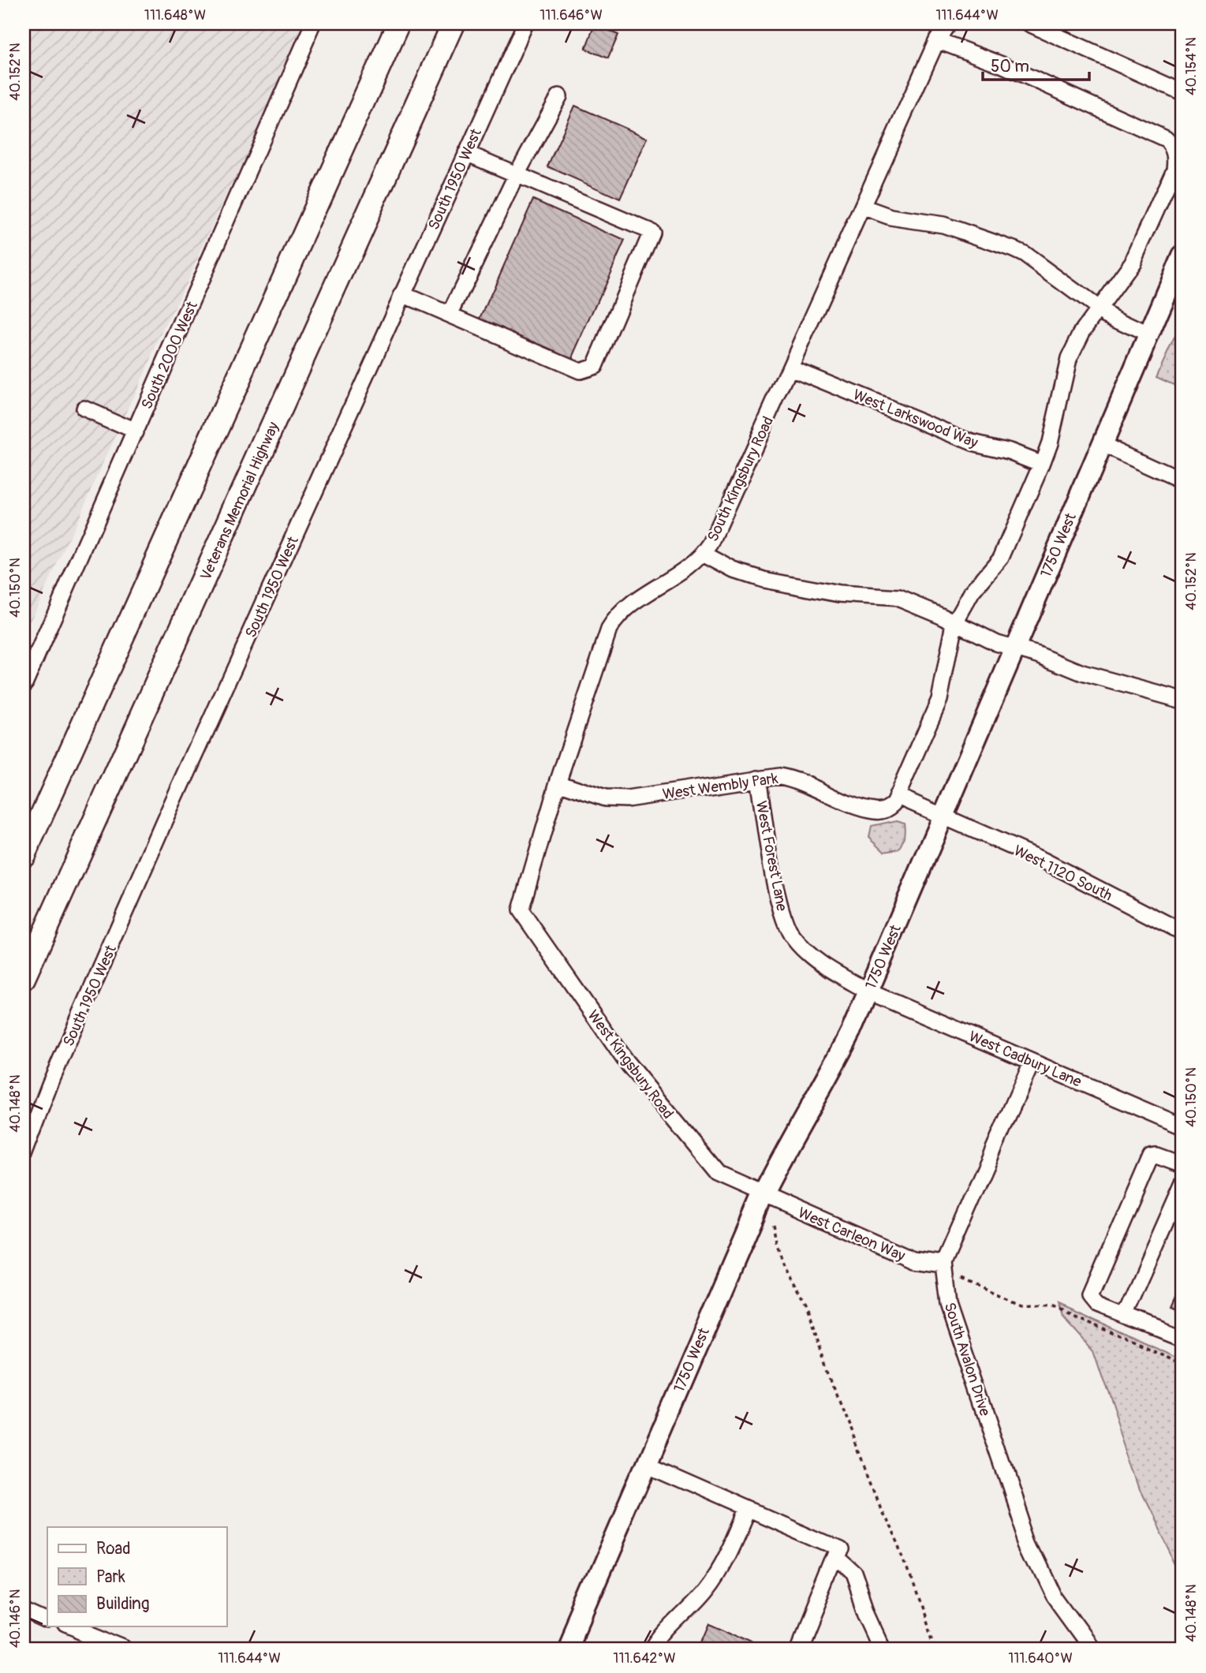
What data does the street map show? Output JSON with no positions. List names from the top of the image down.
{
  "streets": {
    "highway": ["Veterans Memorial Highway"],
    "main road": ["1750 West"],
    "street": [
      "South 1950 West",
      "South 2000 West",
      "West Larkswood Way",
      "South Kingsbury Road",
      "West Wembly Park",
      "West Forest Lane",
      "West 1120 South",
      "West Cadbury Lane",
      "West Kingsbury Road",
      "West Carleon Way",
      "South Avalon Drive"
    ]
  },
  "crossings": [
    ["West Larkswood Way", "South Kingsbury Road"],
    ["South Kingsbury Road", "West Wembly Park"],
    ["South Kingsbury Road", "West Kingsbury Road"],
    ["1750 West", "West Forest Lane"],
    ["1750 West", "West 1120 South"],
    ["1750 West", "West Cadbury Lane"],
    ["1750 West", "West Kingsbury Road"],
    ["1750 West", "West Carleon Way"],
    ["West Wembly Park", "West Forest Lane"],
    ["West Forest Lane", "West Cadbury Lane"],
    ["West Kingsbury Road", "West Carleon Way"],
    ["West Carleon Way", "South Avalon Drive"]
  ],
  "legend": ["Road", "Park", "Building"],
  "scale_bar": "50 m",
  "coordinates": [
    "111.648°W",
    "111.646°W",
    "111.644°W",
    "40.154°N",
    "40.152°N",
    "40.150°N",
    "40.148°N",
    "40.146°N",
    "111.642°W",
    "111.640°W"
  ]
}
